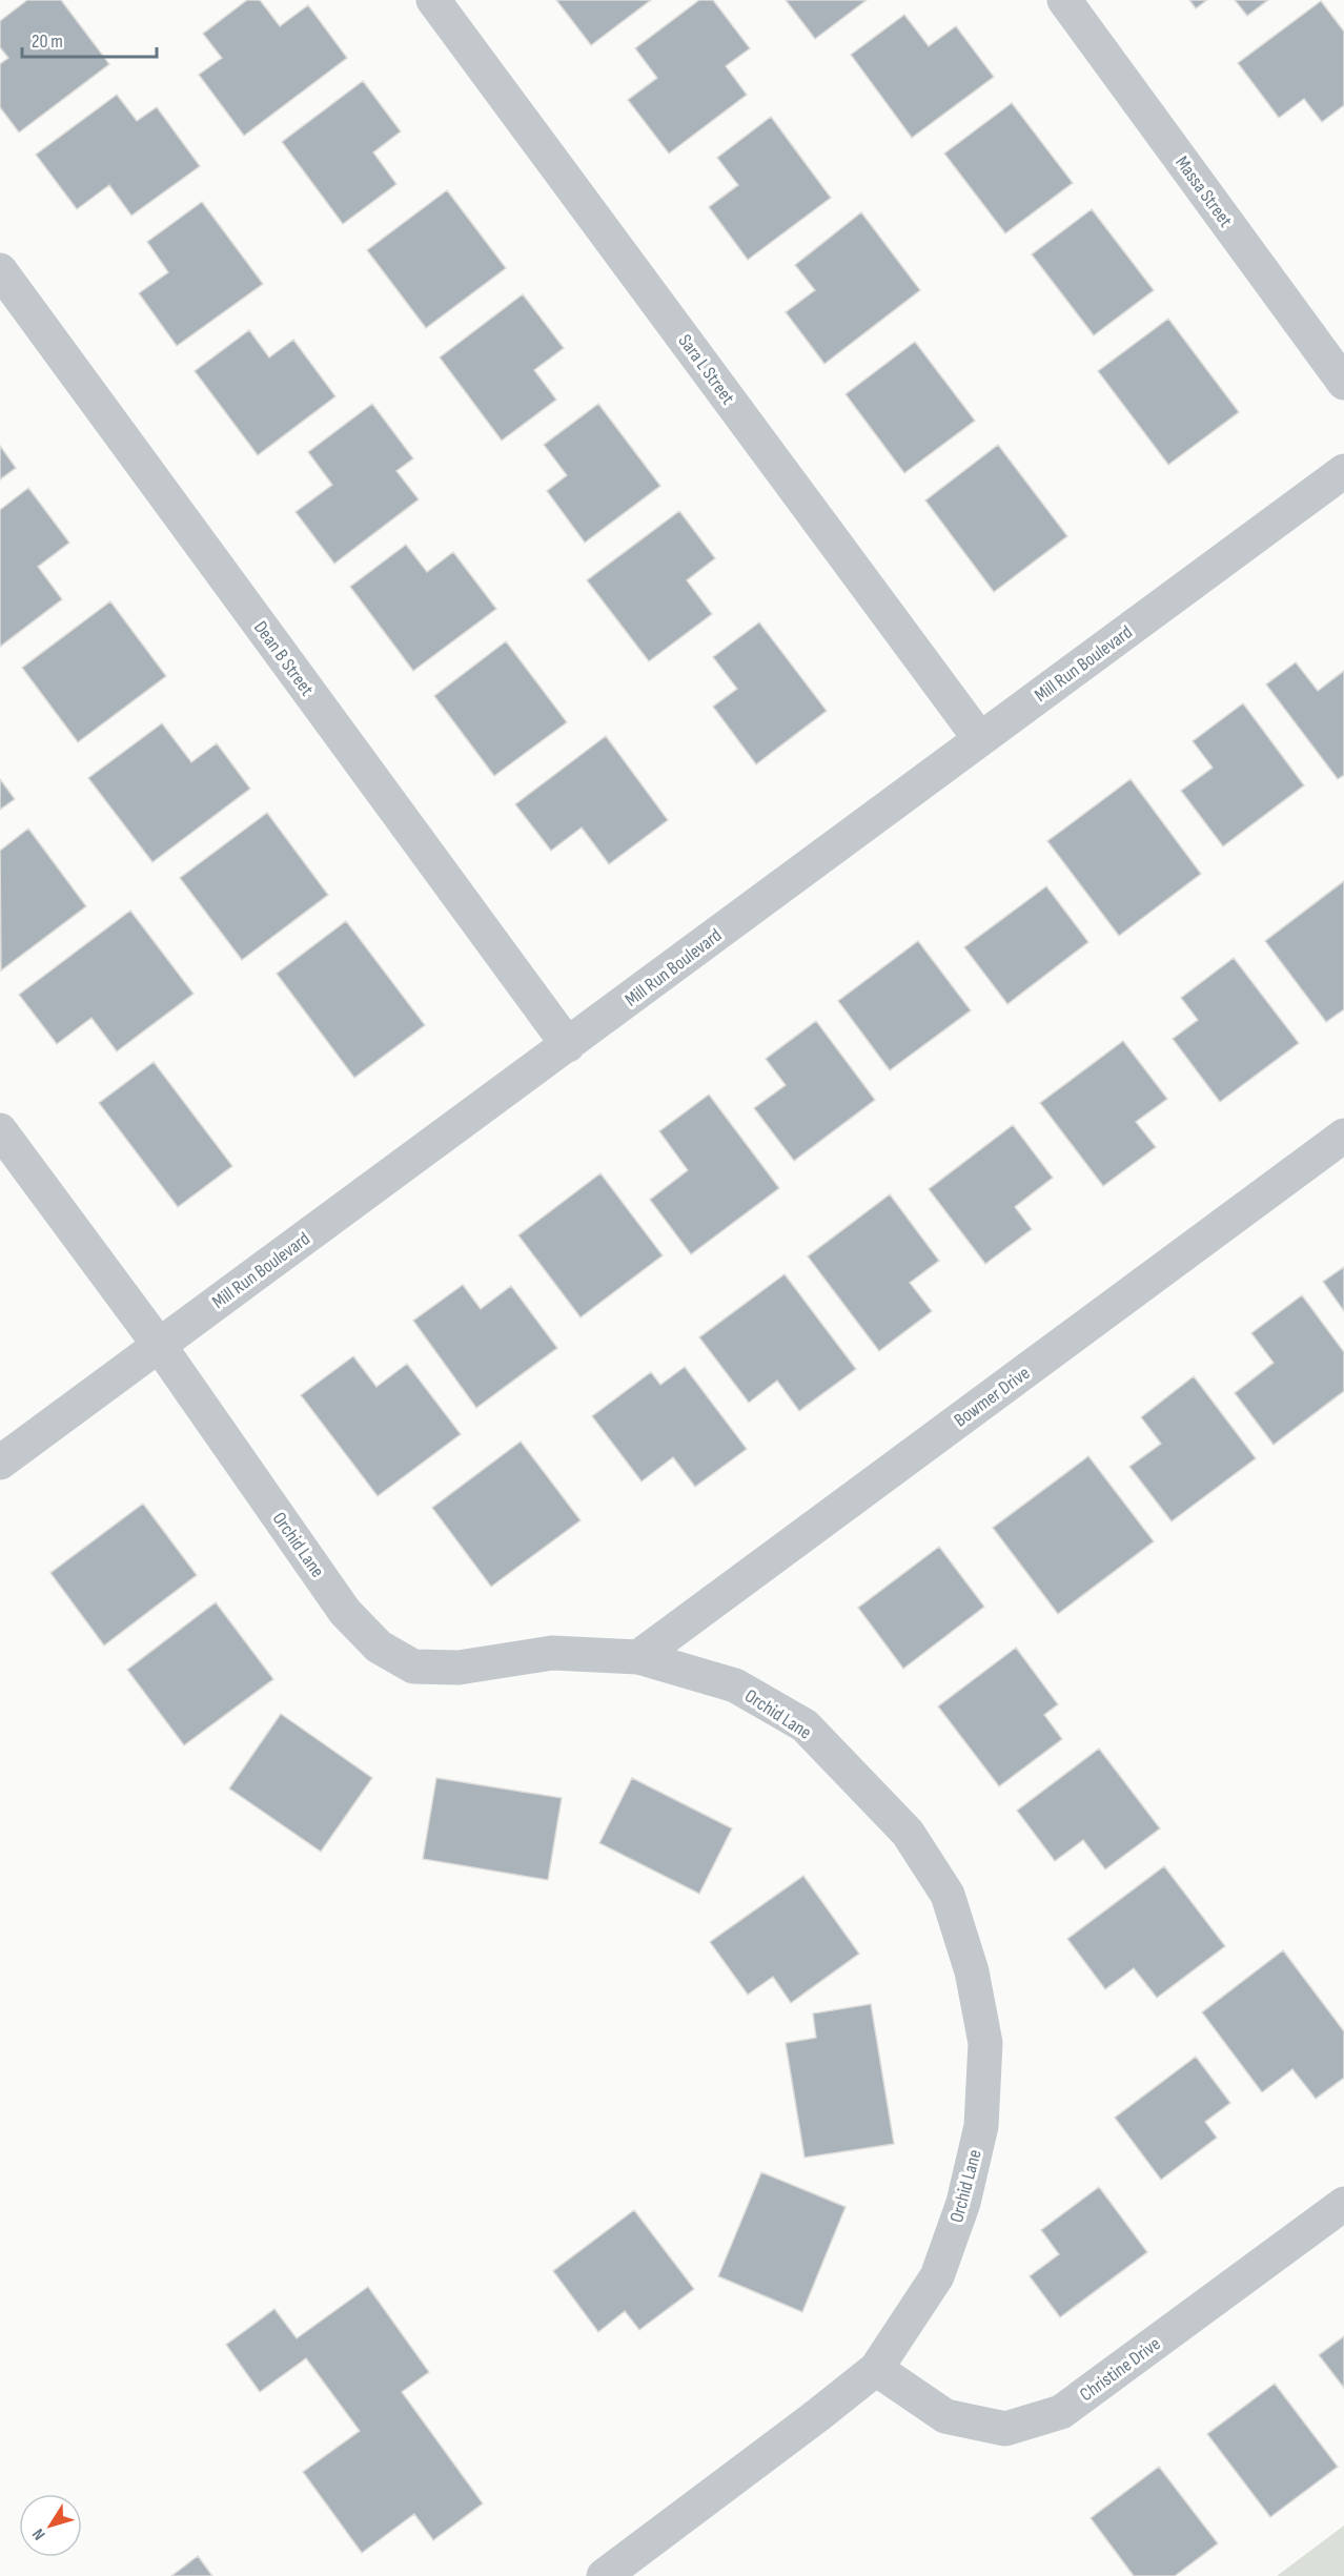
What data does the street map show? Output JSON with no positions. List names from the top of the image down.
{
  "streets": {
    "street": [
      "Massa Street",
      "Sara L Street",
      "Dean B Street",
      "Mill Run Boulevard",
      "Bowmer Drive",
      "Orchid Lane",
      "Christine Drive"
    ]
  },
  "crossings": [
    ["Sara L Street", "Mill Run Boulevard"],
    ["Dean B Street", "Mill Run Boulevard"],
    ["Mill Run Boulevard", "Orchid Lane"],
    ["Bowmer Drive", "Orchid Lane"],
    ["Orchid Lane", "Christine Drive"]
  ],
  "scale_bar": "20 m",
  "north": "bottom left"
}
